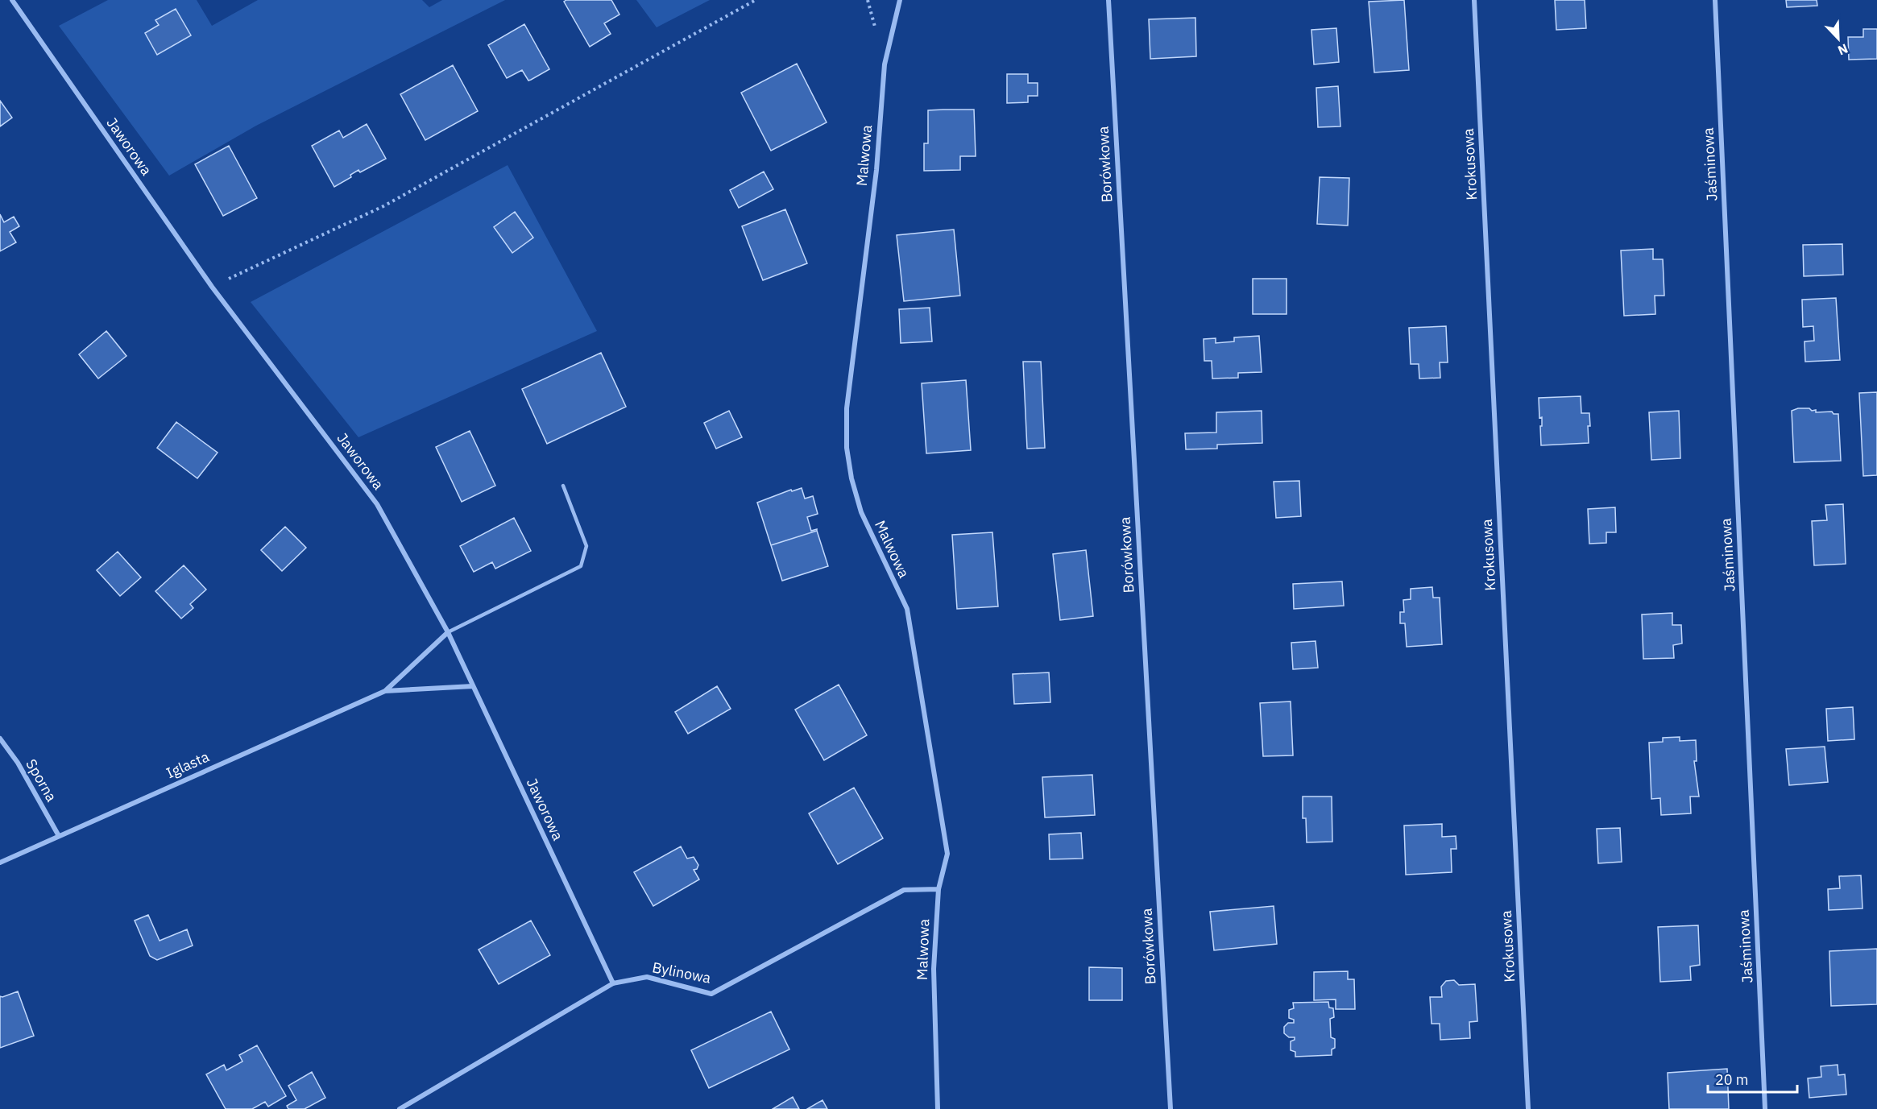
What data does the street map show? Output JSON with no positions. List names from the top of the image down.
{
  "streets": {
    "street": [
      "Jaworowa",
      "Malwowa",
      "Borówkowa",
      "Krokusowa",
      "Jaśminowa",
      "Iglasta",
      "Sporna",
      "Bylinowa"
    ]
  },
  "crossings": [
    ["Jaworowa", "Iglasta"],
    ["Jaworowa", "Bylinowa"],
    ["Malwowa", "Bylinowa"],
    ["Iglasta", "Sporna"]
  ],
  "scale_bar": "20 m",
  "north": "bottom right"
}
